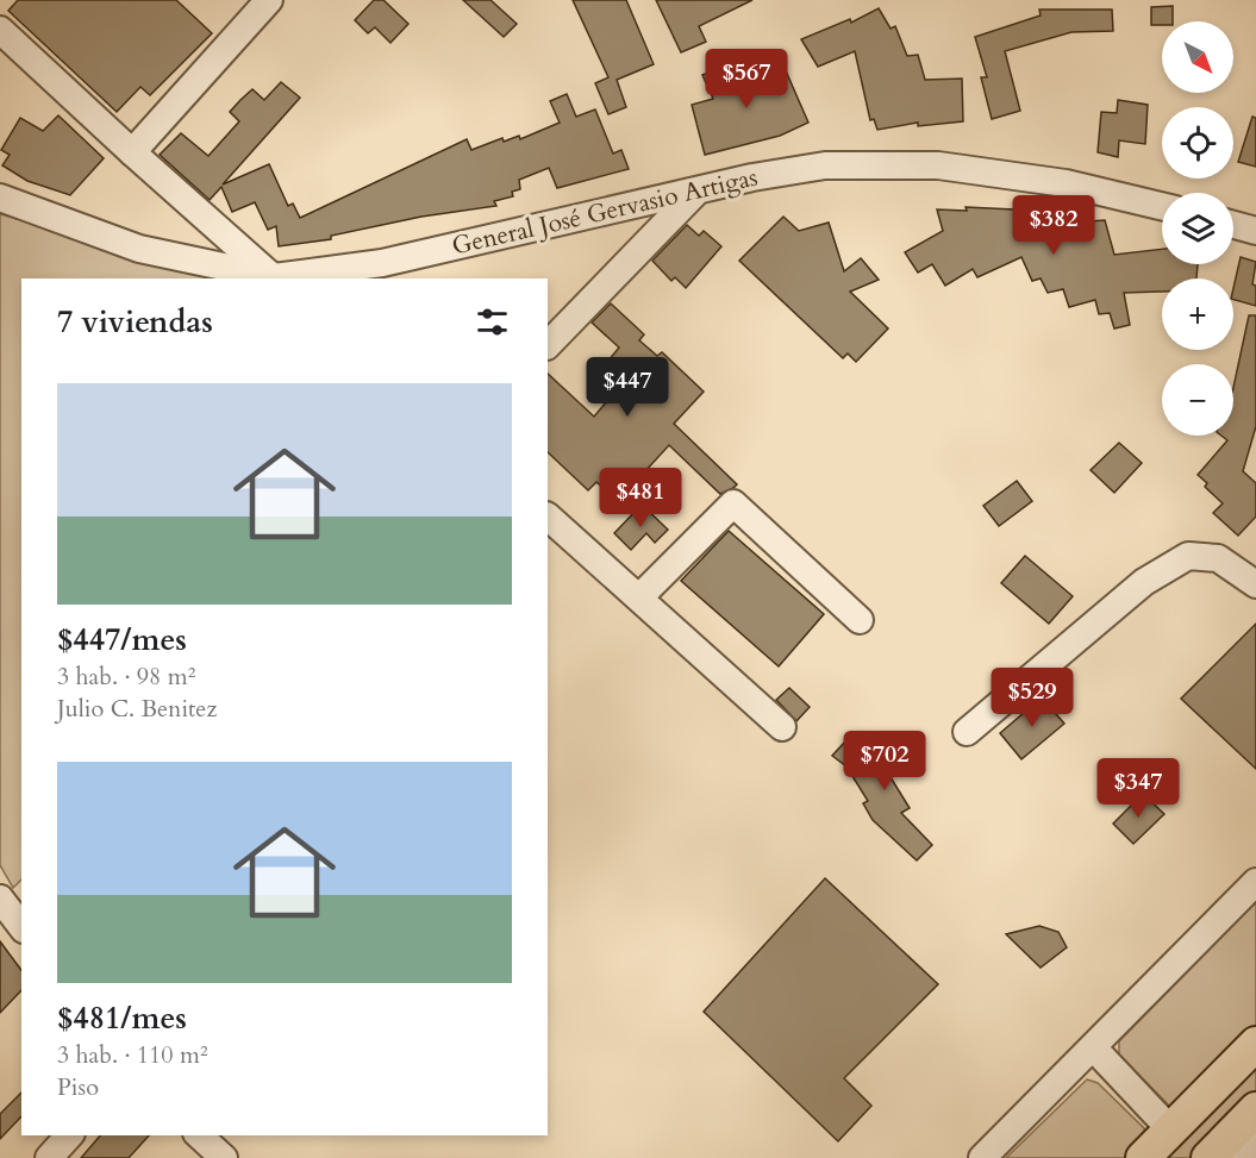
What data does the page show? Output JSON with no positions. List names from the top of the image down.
{
  "streets": {
    "street": ["General José Gervasio Artigas"]
  },
  "north": "bottom right",
  "page": {
    "map_buttons": ["+", "−"],
    "price": [
      "$567",
      "$382",
      "$447",
      "$481",
      "$529",
      "$702",
      "$347"
    ],
    "heading": "7 viviendas",
    "list": [
      {
        "name": "$447/mes",
        "note": "3 hab. · 98 m² · Julio C. Benitez"
      },
      {
        "name": "$481/mes",
        "note": "3 hab. · 110 m² · Piso"
      }
    ]
  }
}
